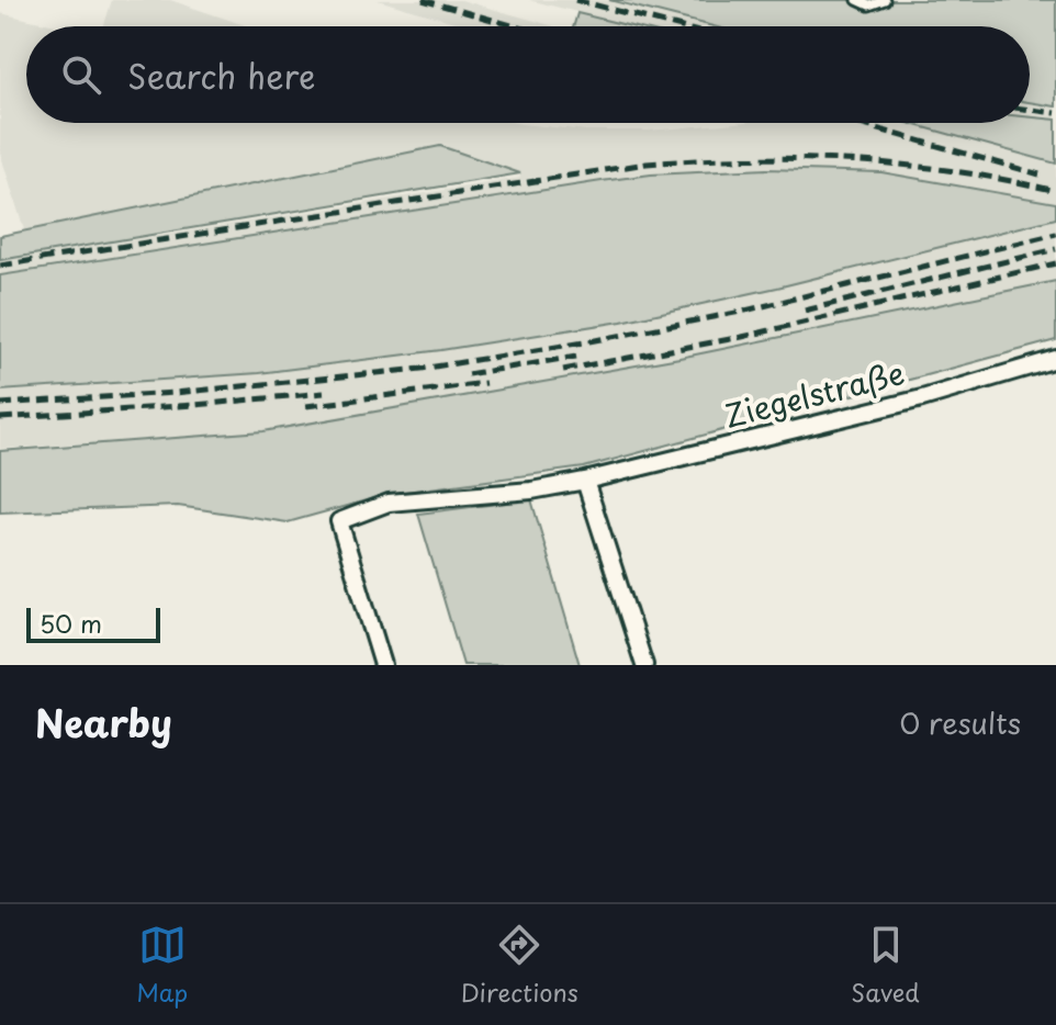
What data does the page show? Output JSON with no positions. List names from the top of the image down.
{
  "streets": {
    "street": ["Ziegelstraße"]
  },
  "scale_bar": "50 m",
  "page": {
    "search": "Search here",
    "scale": "50 m",
    "heading": ["Nearby", "0 results"],
    "nav": ["Map", "Directions", "Saved"]
  }
}
